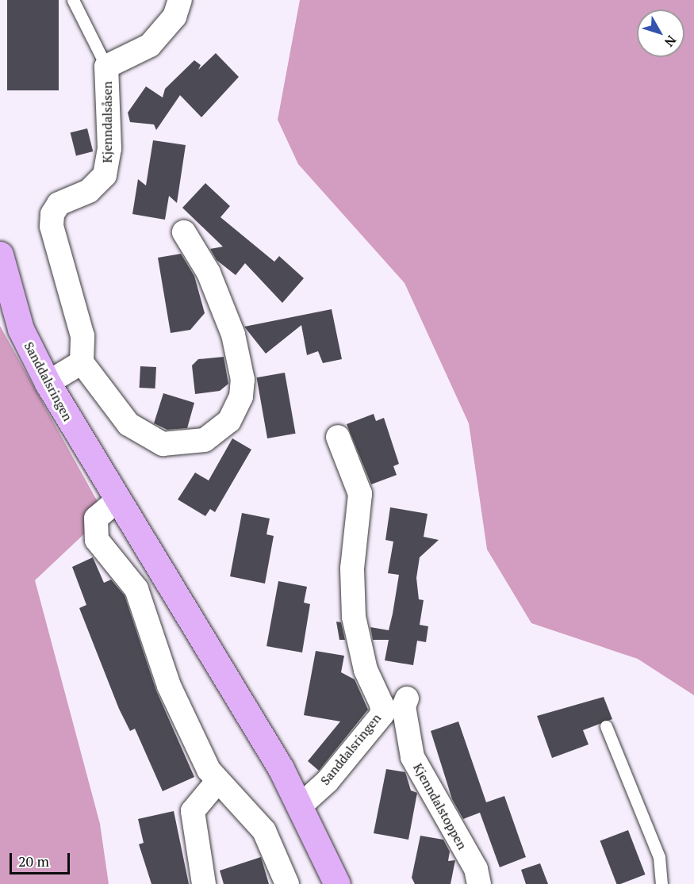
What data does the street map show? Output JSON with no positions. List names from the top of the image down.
{
  "streets": {
    "main road": ["Sanddalsringen"],
    "street": ["Kjenndalsåsen", "Kjenndalstoppen"]
  },
  "scale_bar": "20 m",
  "north": "bottom right"
}
